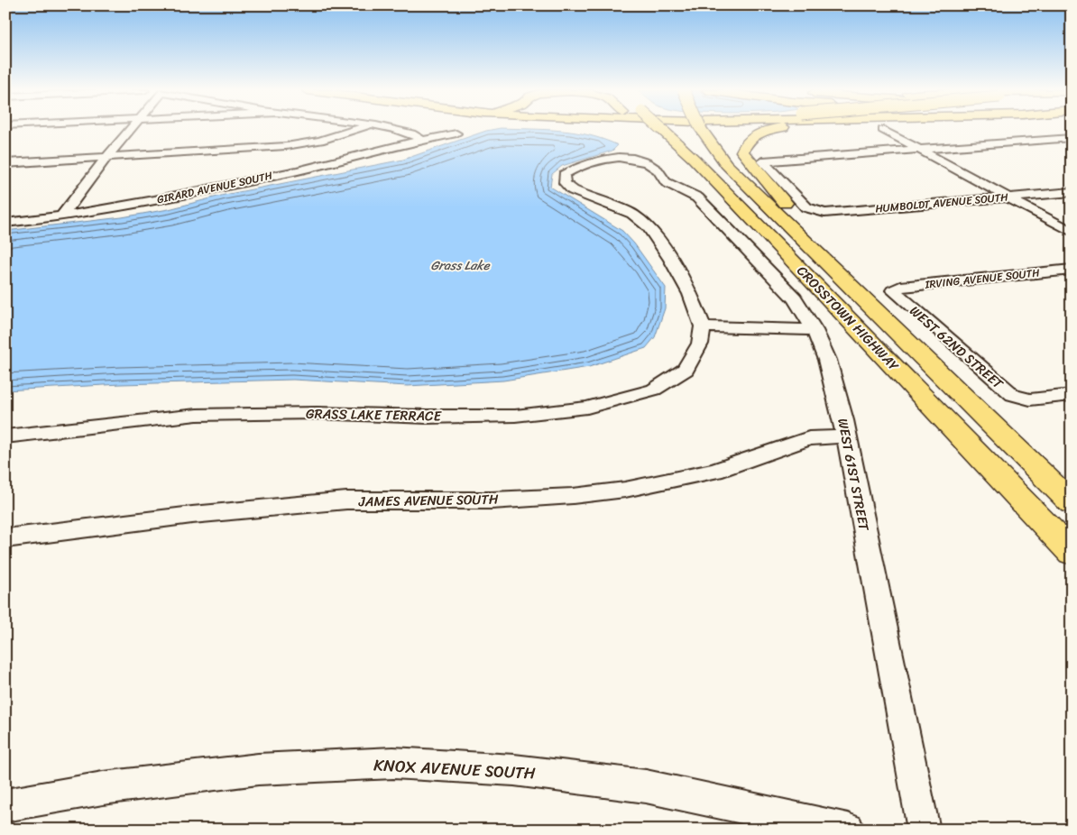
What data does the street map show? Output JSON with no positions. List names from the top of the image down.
{
  "streets": {
    "highway": ["CROSSTOWN HIGHWAY"],
    "street": [
      "GIRARD AVENUE SOUTH",
      "HUMBOLDT AVENUE SOUTH",
      "IRVING AVENUE SOUTH",
      "WEST 62ND STREET",
      "GRASS LAKE TERRACE",
      "WEST 61ST STREET",
      "JAMES AVENUE SOUTH",
      "KNOX AVENUE SOUTH"
    ]
  },
  "crossings": [
    ["IRVING AVENUE SOUTH", "WEST 62ND STREET"],
    ["GRASS LAKE TERRACE", "WEST 61ST STREET"],
    ["WEST 61ST STREET", "JAMES AVENUE SOUTH"]
  ],
  "water": ["Grass Lake"]
}
